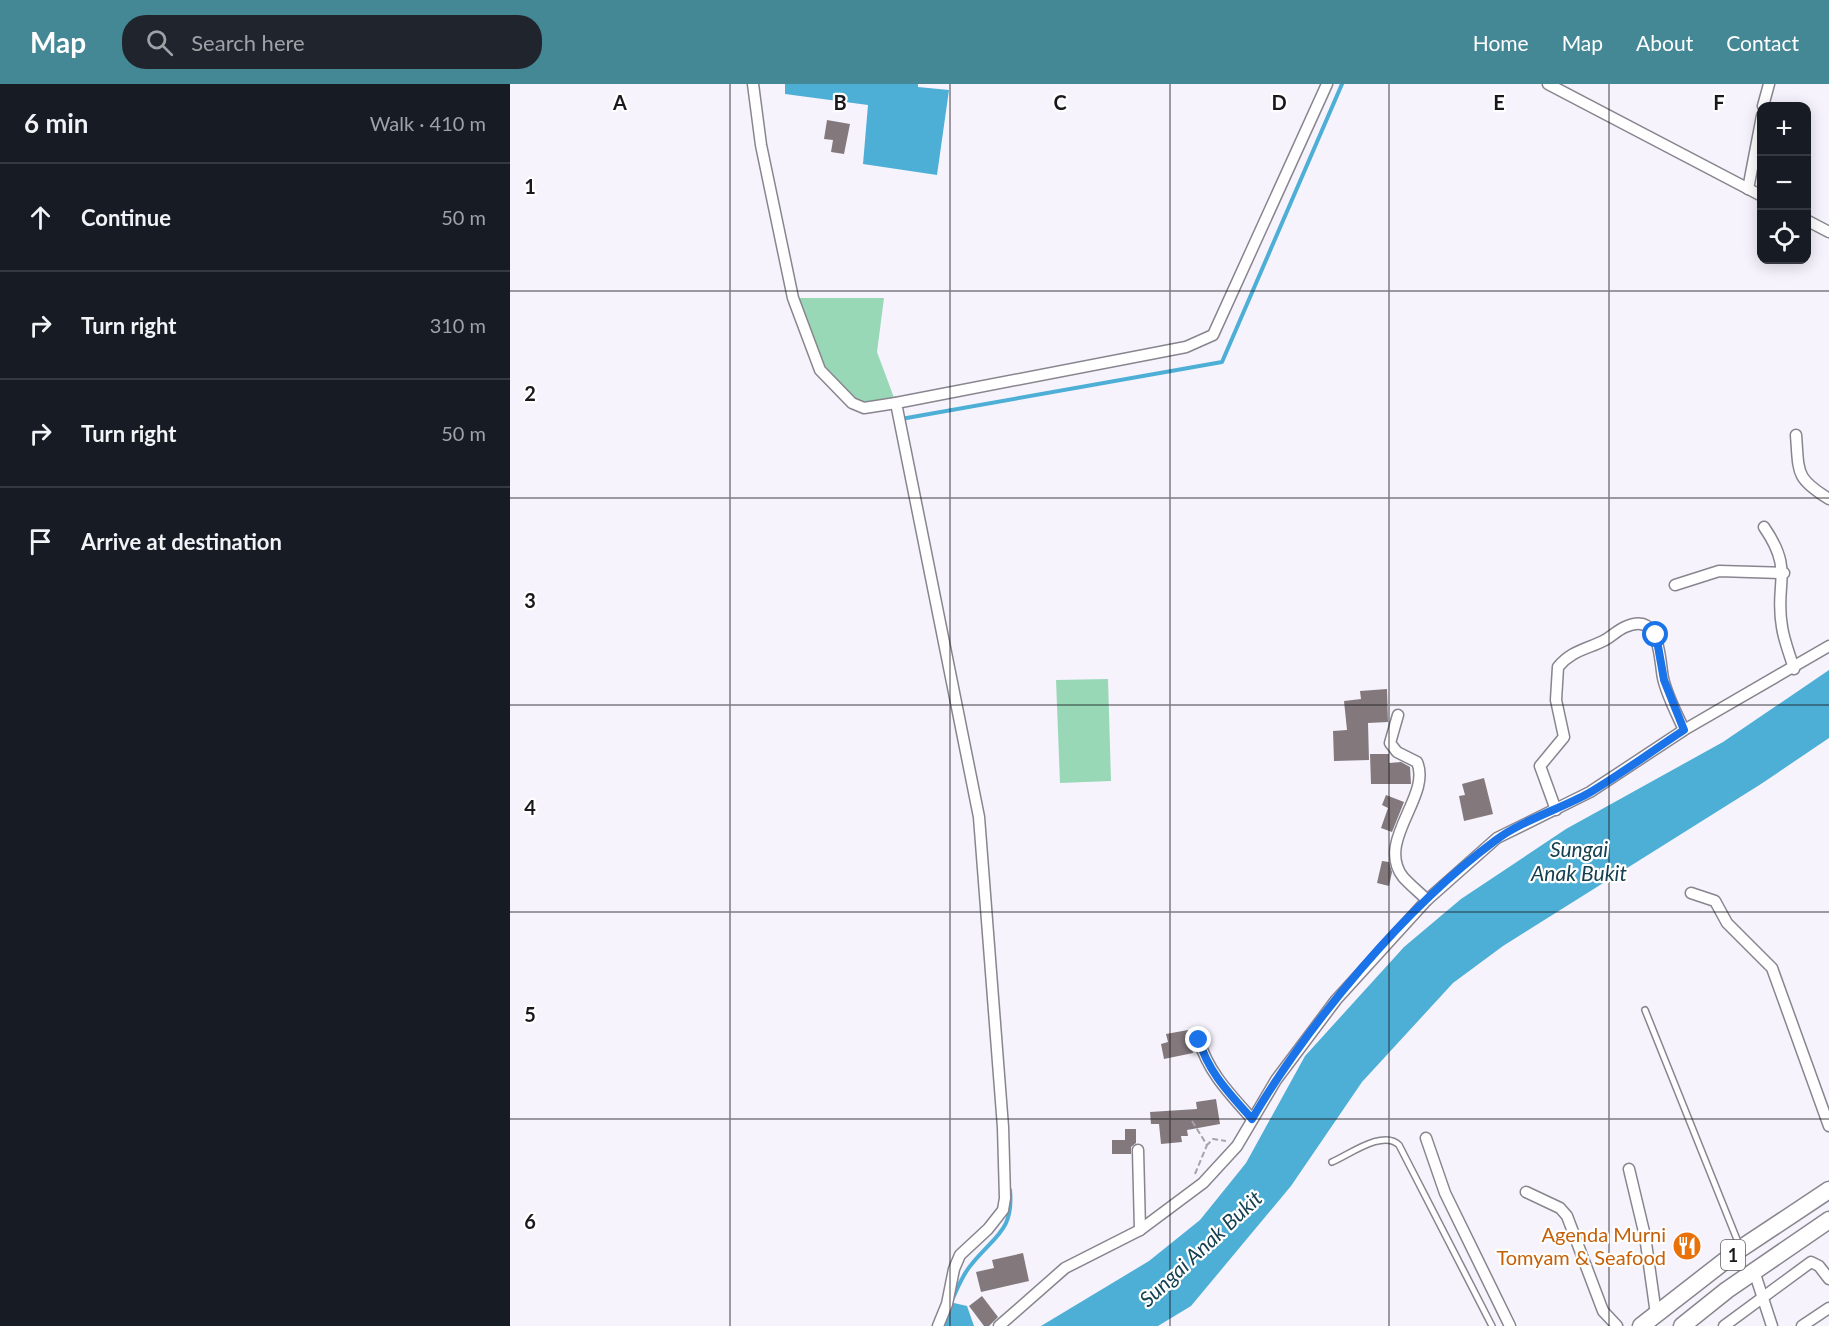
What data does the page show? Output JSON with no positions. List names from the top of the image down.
{
  "streets": {
    "highway": ["1"]
  },
  "water": ["Sungai Anak Bukit"],
  "places": {
    "restaurant": ["Agenda Murni Tomyam & Seafood"]
  },
  "page": {
    "header": "Map",
    "search": "Search here",
    "nav": [
      "Home",
      "Map",
      "About",
      "Contact"
    ],
    "heading": ["6 min", "Walk · 410 m"],
    "map_buttons": ["+", "−"],
    "list": [
      ["Continue", "50 m"],
      ["Turn right", "310 m"],
      ["Turn right", "50 m"],
      "Arrive at destination"
    ]
  },
  "grid": {
    "columns": [
      "A",
      "B",
      "C",
      "D",
      "E",
      "F"
    ],
    "rows": [
      "1",
      "2",
      "3",
      "4",
      "5",
      "6"
    ]
  }
}
